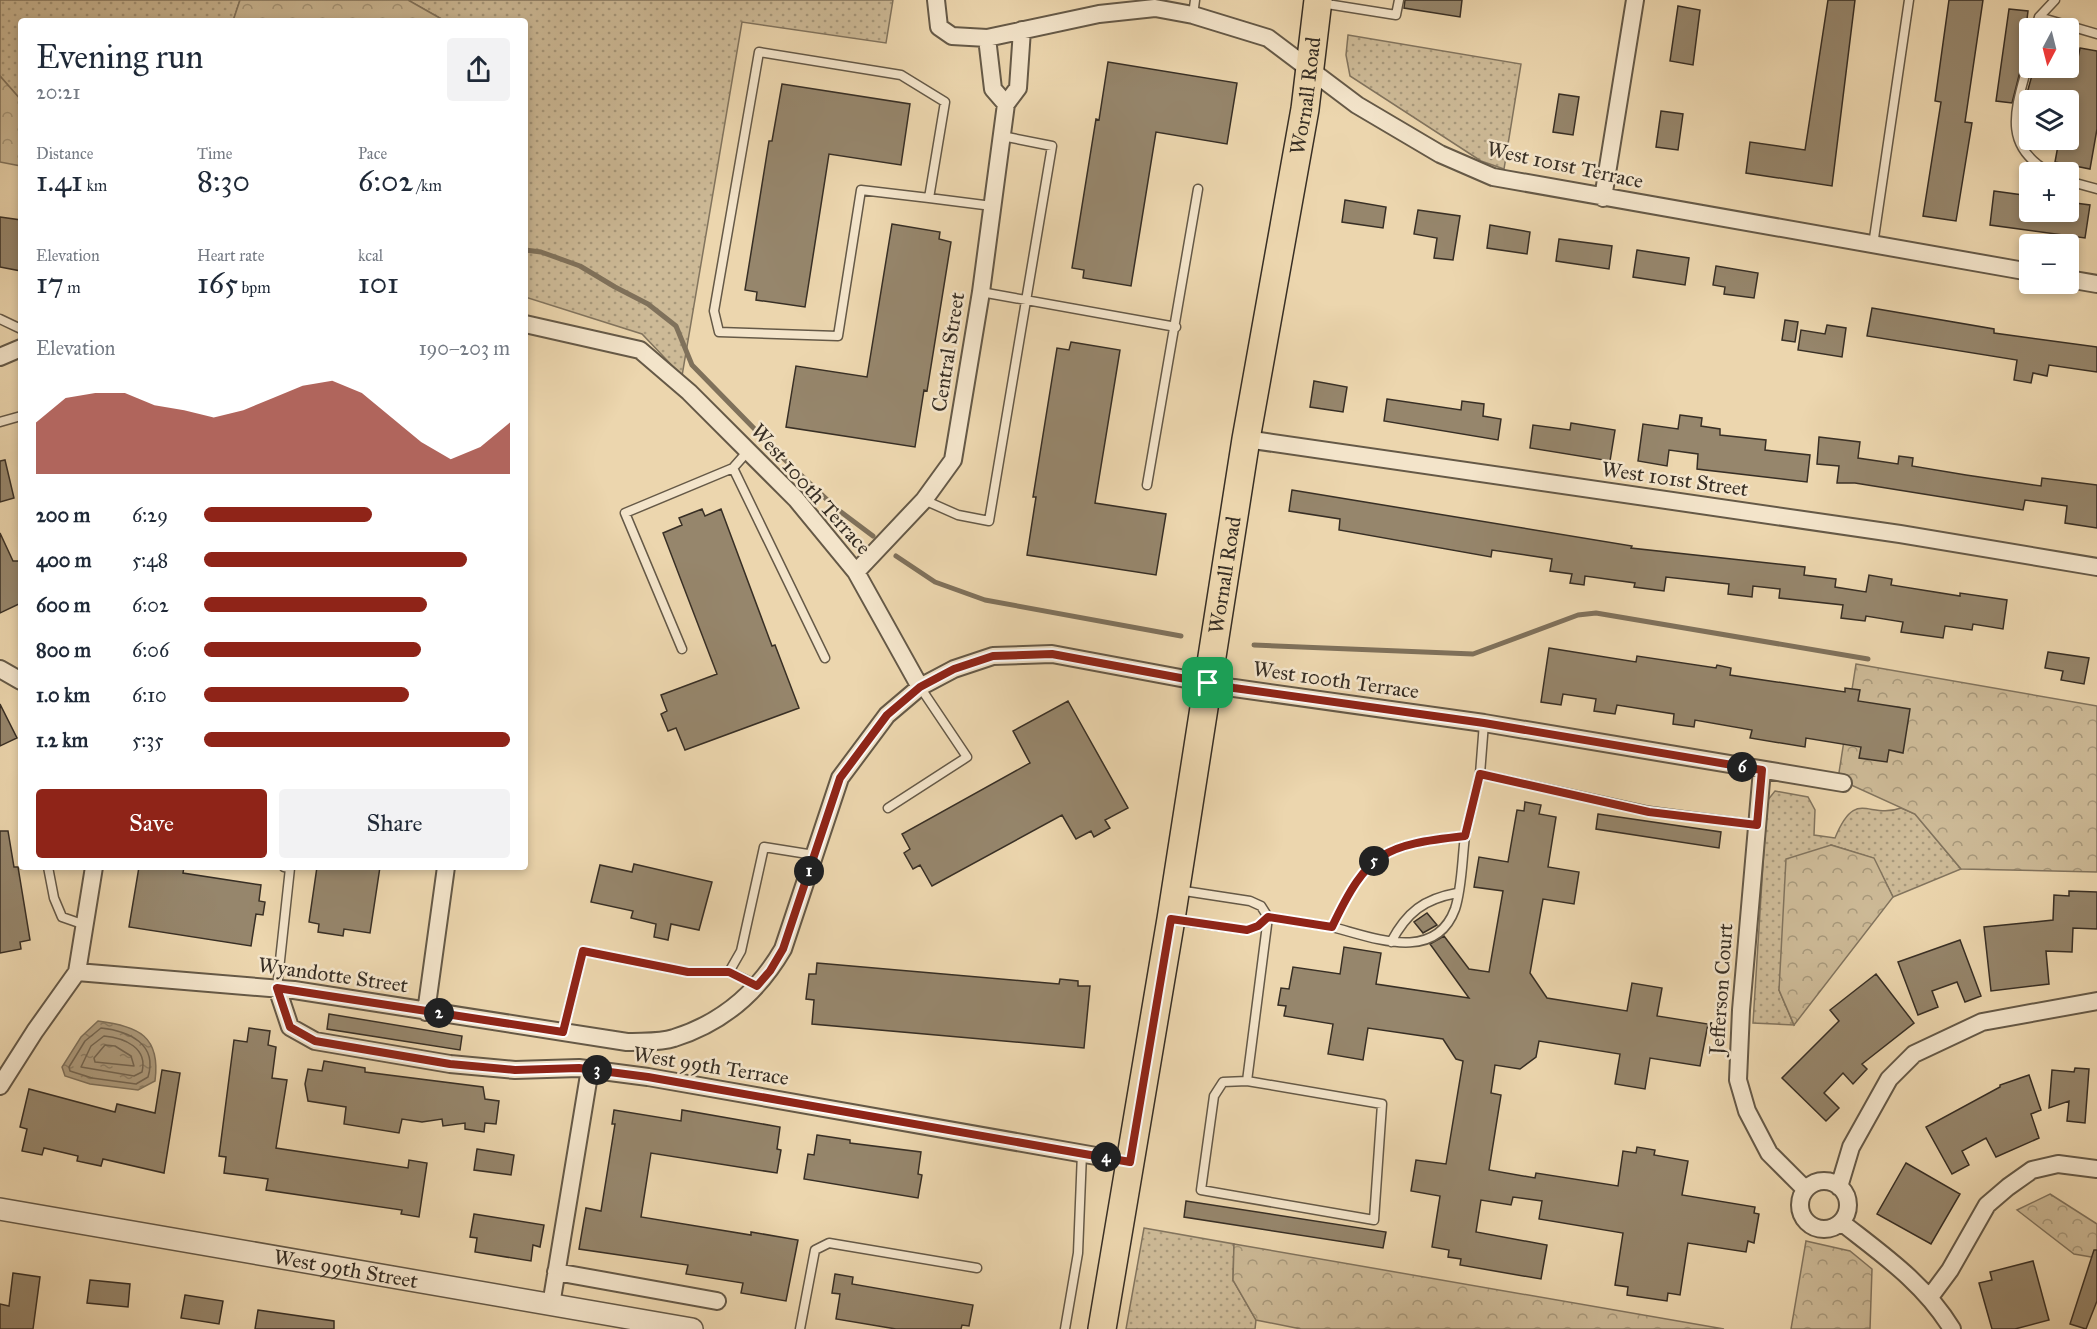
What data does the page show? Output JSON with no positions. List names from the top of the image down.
{
  "streets": {
    "main road": ["Wornall Road"],
    "street": [
      "West 101st Terrace",
      "Central Street",
      "West 101st Street",
      "West 100th Terrace",
      "Wyandotte Street",
      "Jefferson Court",
      "West 99th Terrace",
      "West 99th Street"
    ]
  },
  "crossings": [
    ["Wornall Road", "West 101st Terrace"],
    ["Wornall Road", "West 101st Street"],
    ["Wornall Road", "West 100th Terrace"],
    ["Wornall Road", "West 99th Terrace"],
    ["West 101st Terrace", "Central Street"],
    ["Central Street", "West 100th Terrace"],
    ["West 100th Terrace", "Wyandotte Street"],
    ["West 100th Terrace", "Jefferson Court"],
    ["Wyandotte Street", "West 99th Terrace"]
  ],
  "north": "bottom",
  "page": {
    "map_buttons": ["+", "−"],
    "heading": ["Evening run", "20:21"],
    "stats": [
      ["Distance", "1.41 km"],
      ["Time", "8:30"],
      ["Pace", "6:02 /km"],
      ["Elevation", "17 m"],
      ["Heart rate", "165 bpm"],
      ["kcal", "101"]
    ],
    "chart": ["Elevation", "190–203 m"],
    "list": [
      {
        "name": "200 m",
        "note": "6:29"
      },
      {
        "name": "400 m",
        "note": "5:48"
      },
      {
        "name": "600 m",
        "note": "6:02"
      },
      {
        "name": "800 m",
        "note": "6:06"
      },
      {
        "name": "1.0 km",
        "note": "6:10"
      },
      {
        "name": "1.2 km",
        "note": "5:35"
      }
    ],
    "pins": [
      "6",
      "5",
      "1",
      "2",
      "3",
      "4"
    ],
    "buttons": ["Save", "Share"]
  }
}
